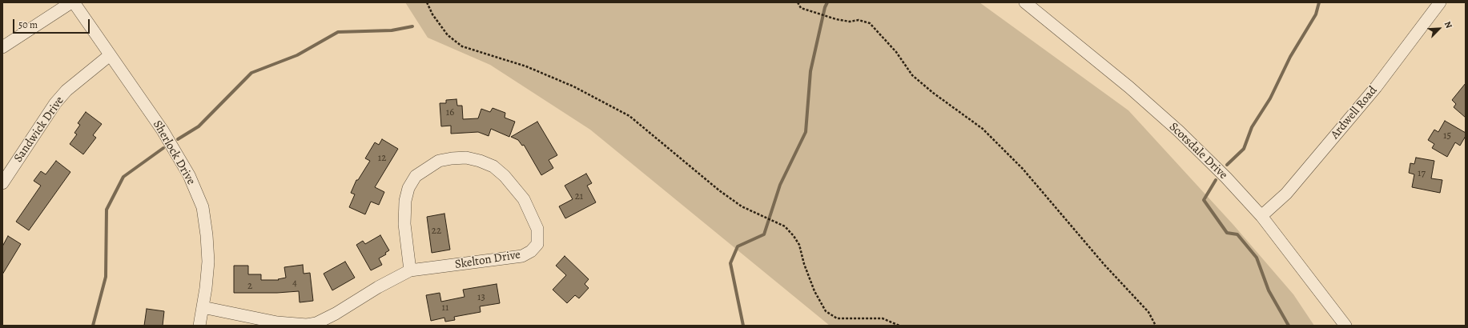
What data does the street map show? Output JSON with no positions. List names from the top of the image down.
{
  "streets": {
    "street": [
      "Ardwell Road",
      "Sandwick Drive",
      "Scotsdale Drive",
      "Sherlock Drive",
      "Skelton Drive"
    ]
  },
  "crossings": [
    ["Ardwell Road", "Scotsdale Drive"],
    ["Sandwick Drive", "Sherlock Drive"],
    ["Sherlock Drive", "Skelton Drive"]
  ],
  "house_numbers": [
    "16",
    "15",
    "12",
    "17",
    "21",
    "22",
    "4",
    "2",
    "13",
    "11"
  ],
  "scale_bar": "50 m",
  "north": "top right"
}
